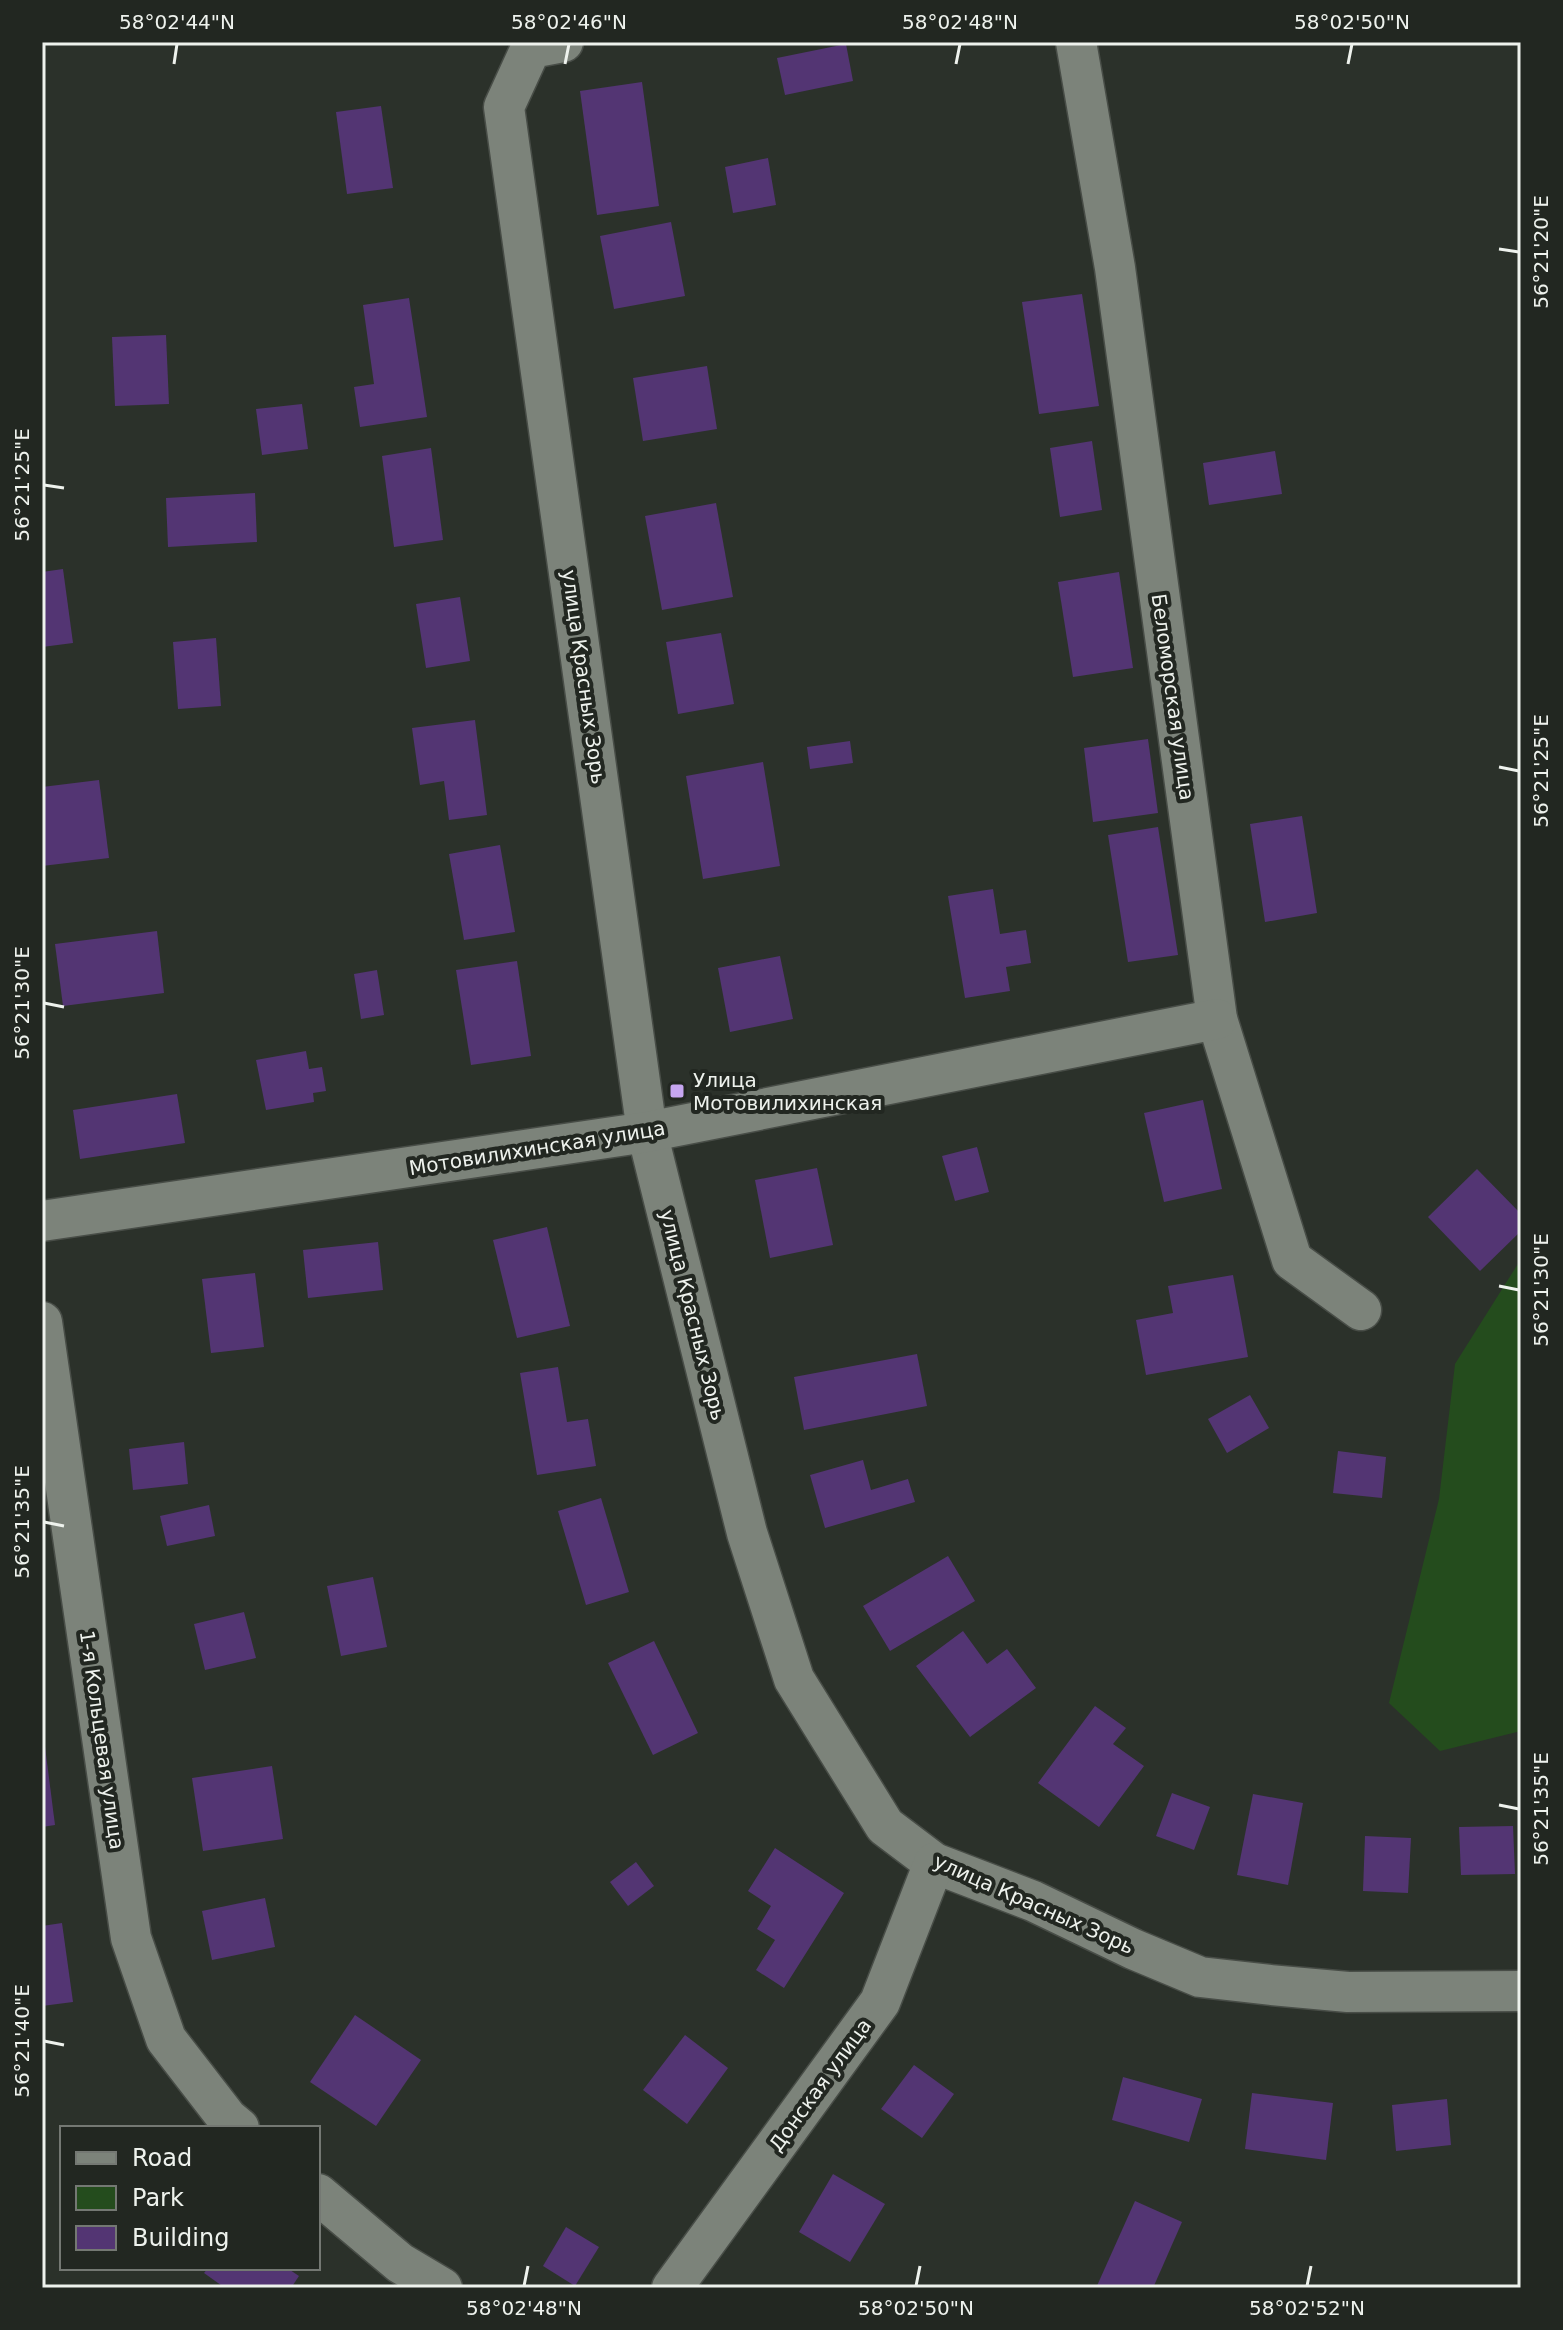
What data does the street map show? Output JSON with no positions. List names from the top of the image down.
{
  "streets": {
    "street": [
      "улица Красных Зорь",
      "Беломорская улица",
      "Мотовилихинская улица",
      "1-я Кольцевая улица",
      "Донская улица"
    ]
  },
  "crossings": [
    ["улица Красных Зорь", "Мотовилихинская улица"],
    ["улица Красных Зорь", "Донская улица"],
    ["Беломорская улица", "Мотовилихинская улица"]
  ],
  "places": {
    "transit": ["Улица Мотовилихинская"]
  },
  "legend": ["Road", "Park", "Building"],
  "coordinates": [
    "58°02'44\"N",
    "58°02'46\"N",
    "58°02'48\"N",
    "58°02'50\"N",
    "56°21'20\"E",
    "56°21'25\"E",
    "56°21'30\"E",
    "56°21'35\"E",
    "56°21'40\"E",
    "58°02'52\"N"
  ]
}
